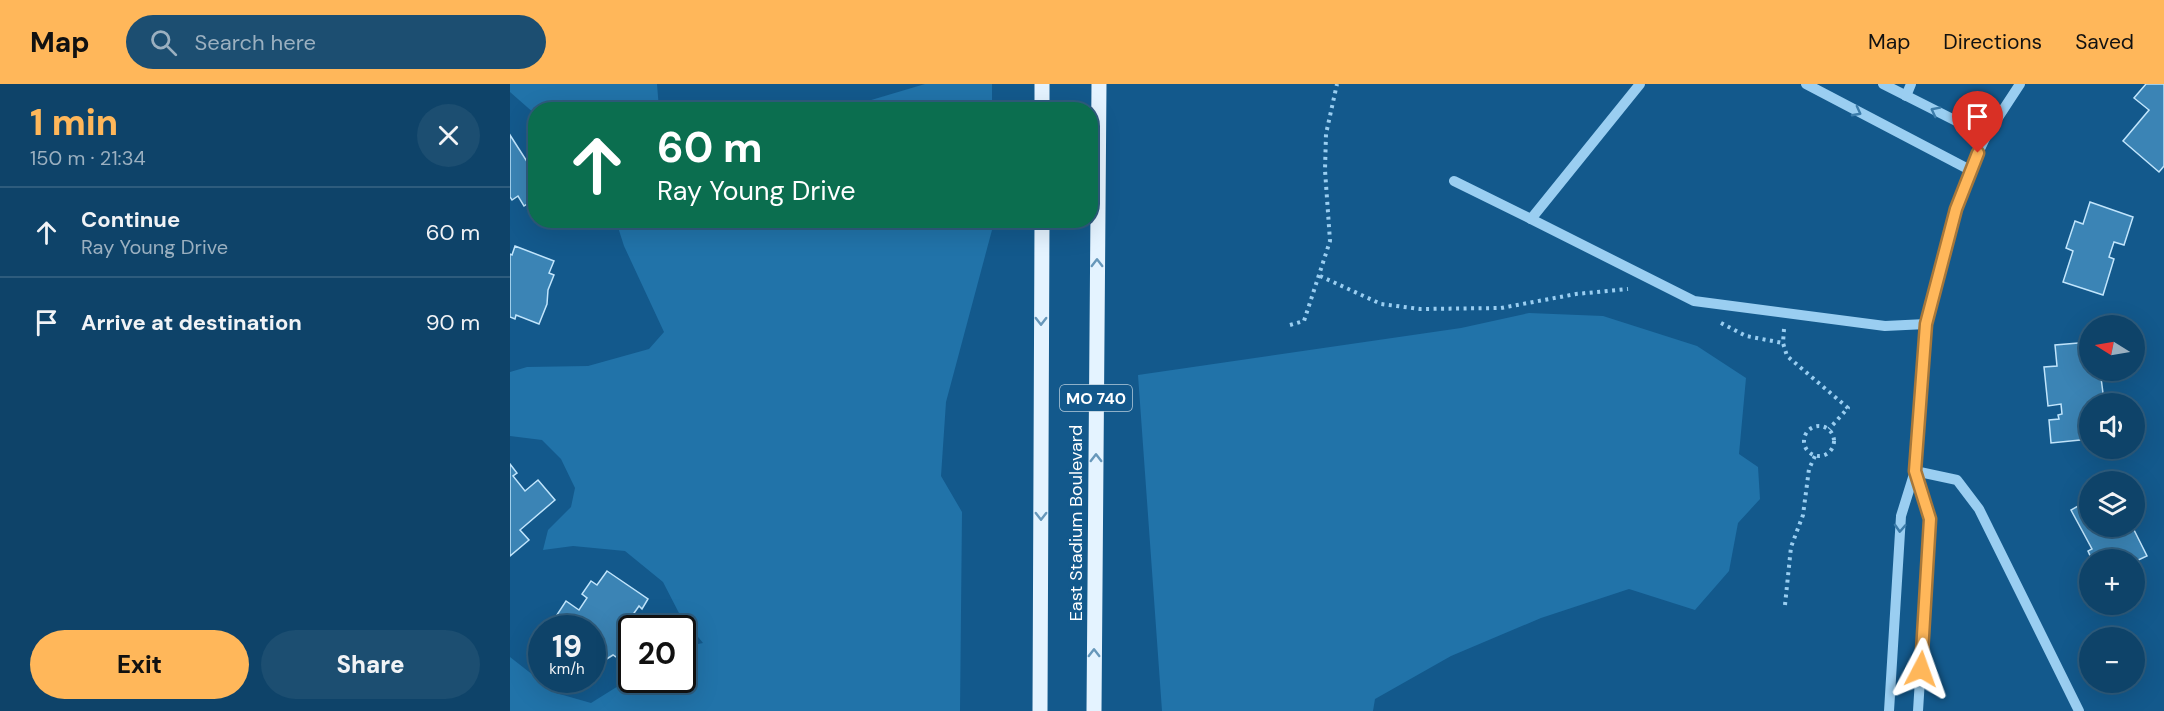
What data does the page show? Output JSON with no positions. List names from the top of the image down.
{
  "streets": {
    "main road": ["MO 740", "East Stadium Boulevard"]
  },
  "north": "left",
  "page": {
    "header": "Map",
    "search": "Search here",
    "nav": ["Map", "Directions", "Saved"],
    "heading": ["1 min", "150 m · 21:34"],
    "turn": ["60 m", "Ray Young Drive"],
    "list": [
      {
        "name": "Continue",
        "note": "Ray Young Drive",
        "value": "60 m"
      },
      {
        "name": "Arrive at destination",
        "value": "90 m"
      }
    ],
    "map_buttons": ["+", "−"],
    "speed": "19 km/h",
    "limit": "20",
    "buttons": ["Exit", "Share"]
  }
}
